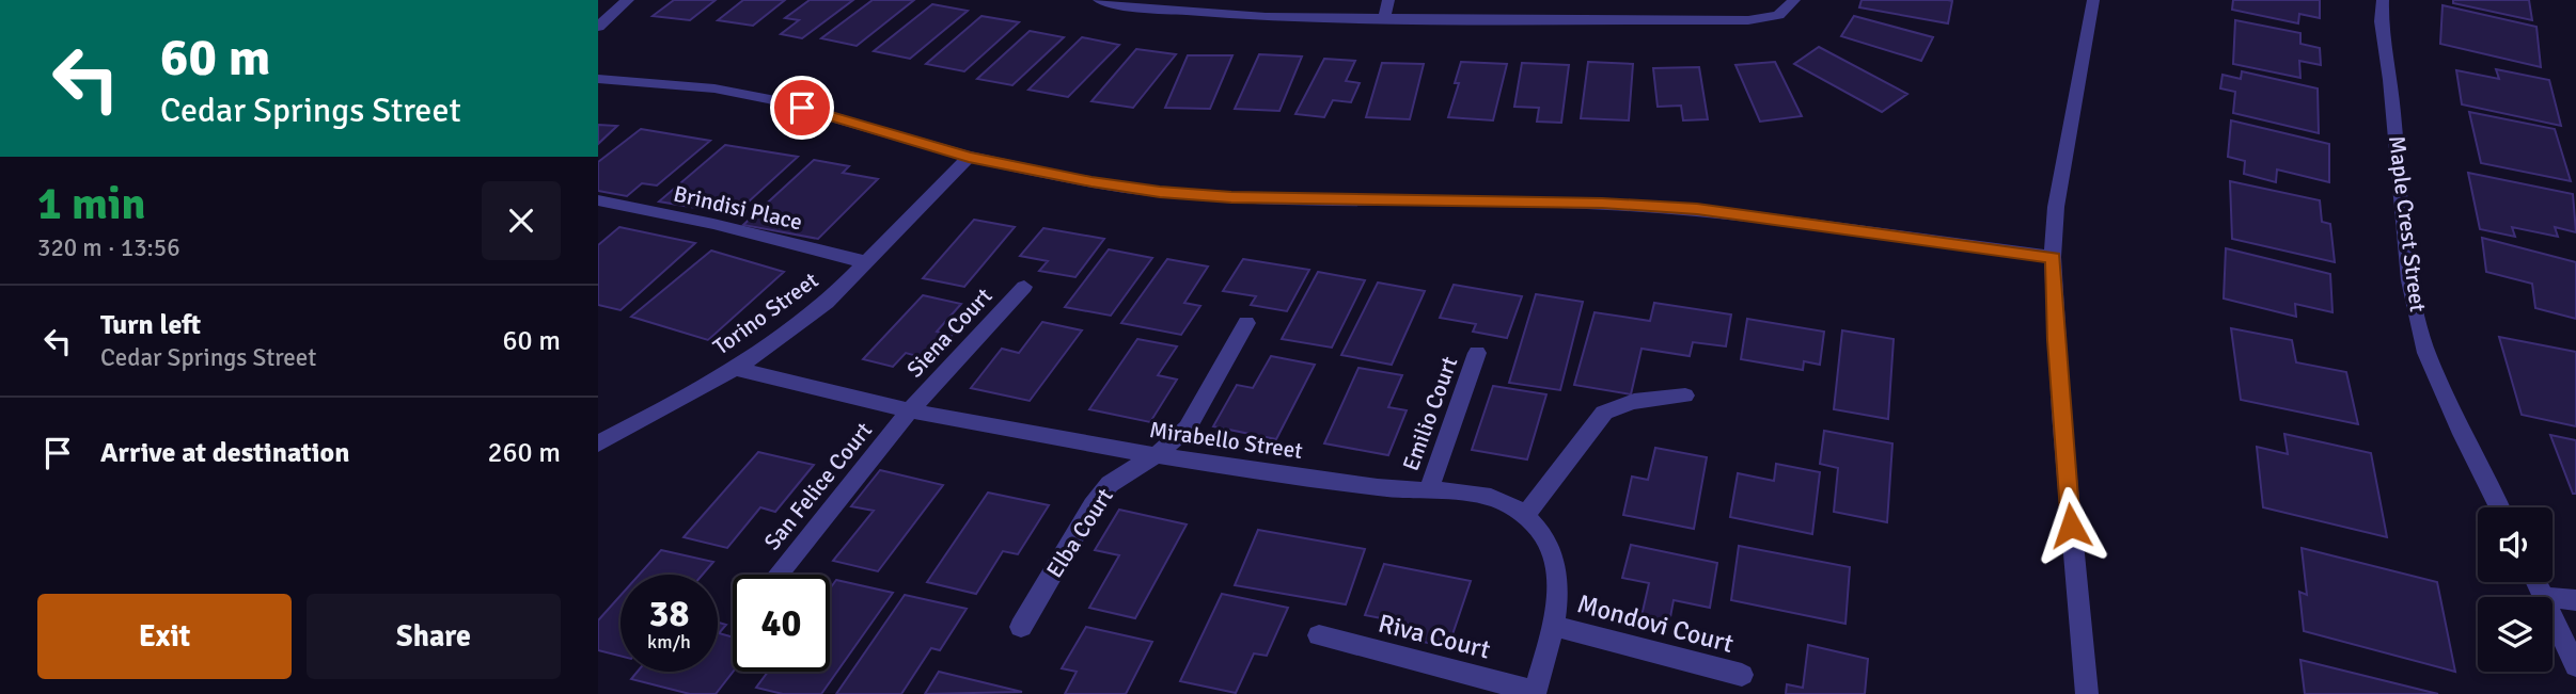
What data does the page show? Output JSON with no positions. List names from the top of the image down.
{
  "streets": {
    "street": [
      "Brindisi Place",
      "Maple Crest Street",
      "Torino Street",
      "Siena Court",
      "Emilio Court",
      "Mirabello Street",
      "San Felice Court",
      "Elba Court",
      "Mondovi Court",
      "Riva Court"
    ]
  },
  "crossings": [
    ["Brindisi Place", "Torino Street"],
    ["Torino Street", "Mirabello Street"],
    ["Siena Court", "Mirabello Street"],
    ["Siena Court", "San Felice Court"],
    ["Emilio Court", "Mirabello Street"],
    ["Mirabello Street", "San Felice Court"],
    ["Mirabello Street", "Elba Court"],
    ["Mirabello Street", "Mondovi Court"],
    ["Mirabello Street", "Riva Court"]
  ],
  "page": {
    "turn": ["60 m", "Cedar Springs Street"],
    "heading": ["1 min", "320 m · 13:56"],
    "list": [
      {
        "name": "Turn left",
        "note": "Cedar Springs Street",
        "value": "60 m"
      },
      {
        "name": "Arrive at destination",
        "value": "260 m"
      }
    ],
    "speed": "38 km/h",
    "limit": "40",
    "buttons": ["Exit", "Share"]
  }
}
